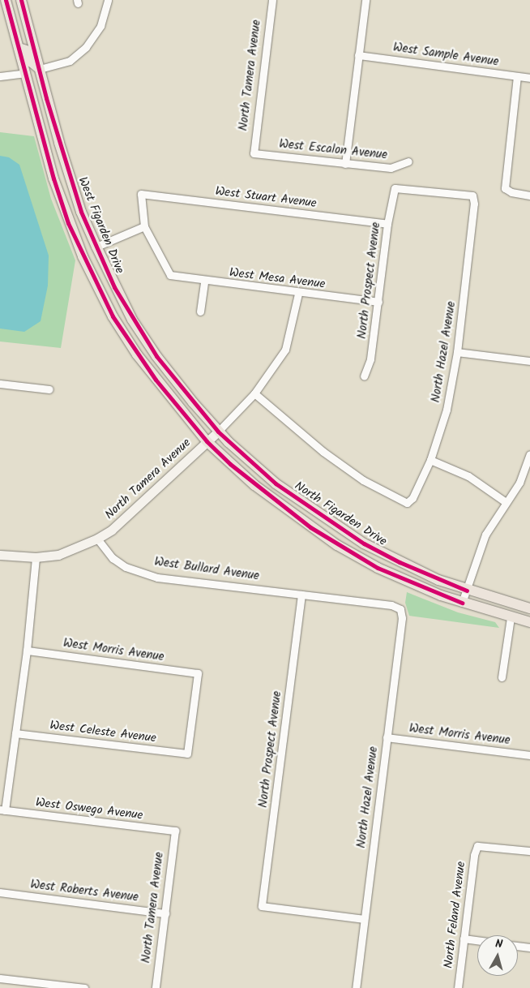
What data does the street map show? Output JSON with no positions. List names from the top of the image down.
{
  "streets": {
    "main road": ["West Figarden Drive", "North Figarden Drive"],
    "street": [
      "West Sample Avenue",
      "North Tamera Avenue",
      "West Escalon Avenue",
      "West Stuart Avenue",
      "West Mesa Avenue",
      "North Prospect Avenue",
      "North Hazel Avenue",
      "West Bullard Avenue",
      "West Morris Avenue",
      "West Celeste Avenue",
      "West Oswego Avenue",
      "West Roberts Avenue",
      "North Feland Avenue"
    ]
  },
  "crossings": [
    ["North Tamera Avenue", "West Escalon Avenue"],
    ["North Tamera Avenue", "West Figarden Drive"],
    ["North Tamera Avenue", "West Mesa Avenue"],
    ["North Tamera Avenue", "North Hazel Avenue"],
    ["North Tamera Avenue", "North Figarden Drive"],
    ["North Tamera Avenue", "West Bullard Avenue"],
    ["North Tamera Avenue", "West Oswego Avenue"],
    ["North Tamera Avenue", "West Roberts Avenue"],
    ["West Stuart Avenue", "West Mesa Avenue"],
    ["West Stuart Avenue", "North Prospect Avenue"],
    ["West Figarden Drive", "North Figarden Drive"],
    ["West Mesa Avenue", "North Prospect Avenue"],
    ["North Prospect Avenue", "North Hazel Avenue"],
    ["North Prospect Avenue", "West Bullard Avenue"],
    ["North Hazel Avenue", "West Bullard Avenue"],
    ["North Hazel Avenue", "West Morris Avenue"],
    ["West Morris Avenue", "West Celeste Avenue"]
  ],
  "north": "top"
}
